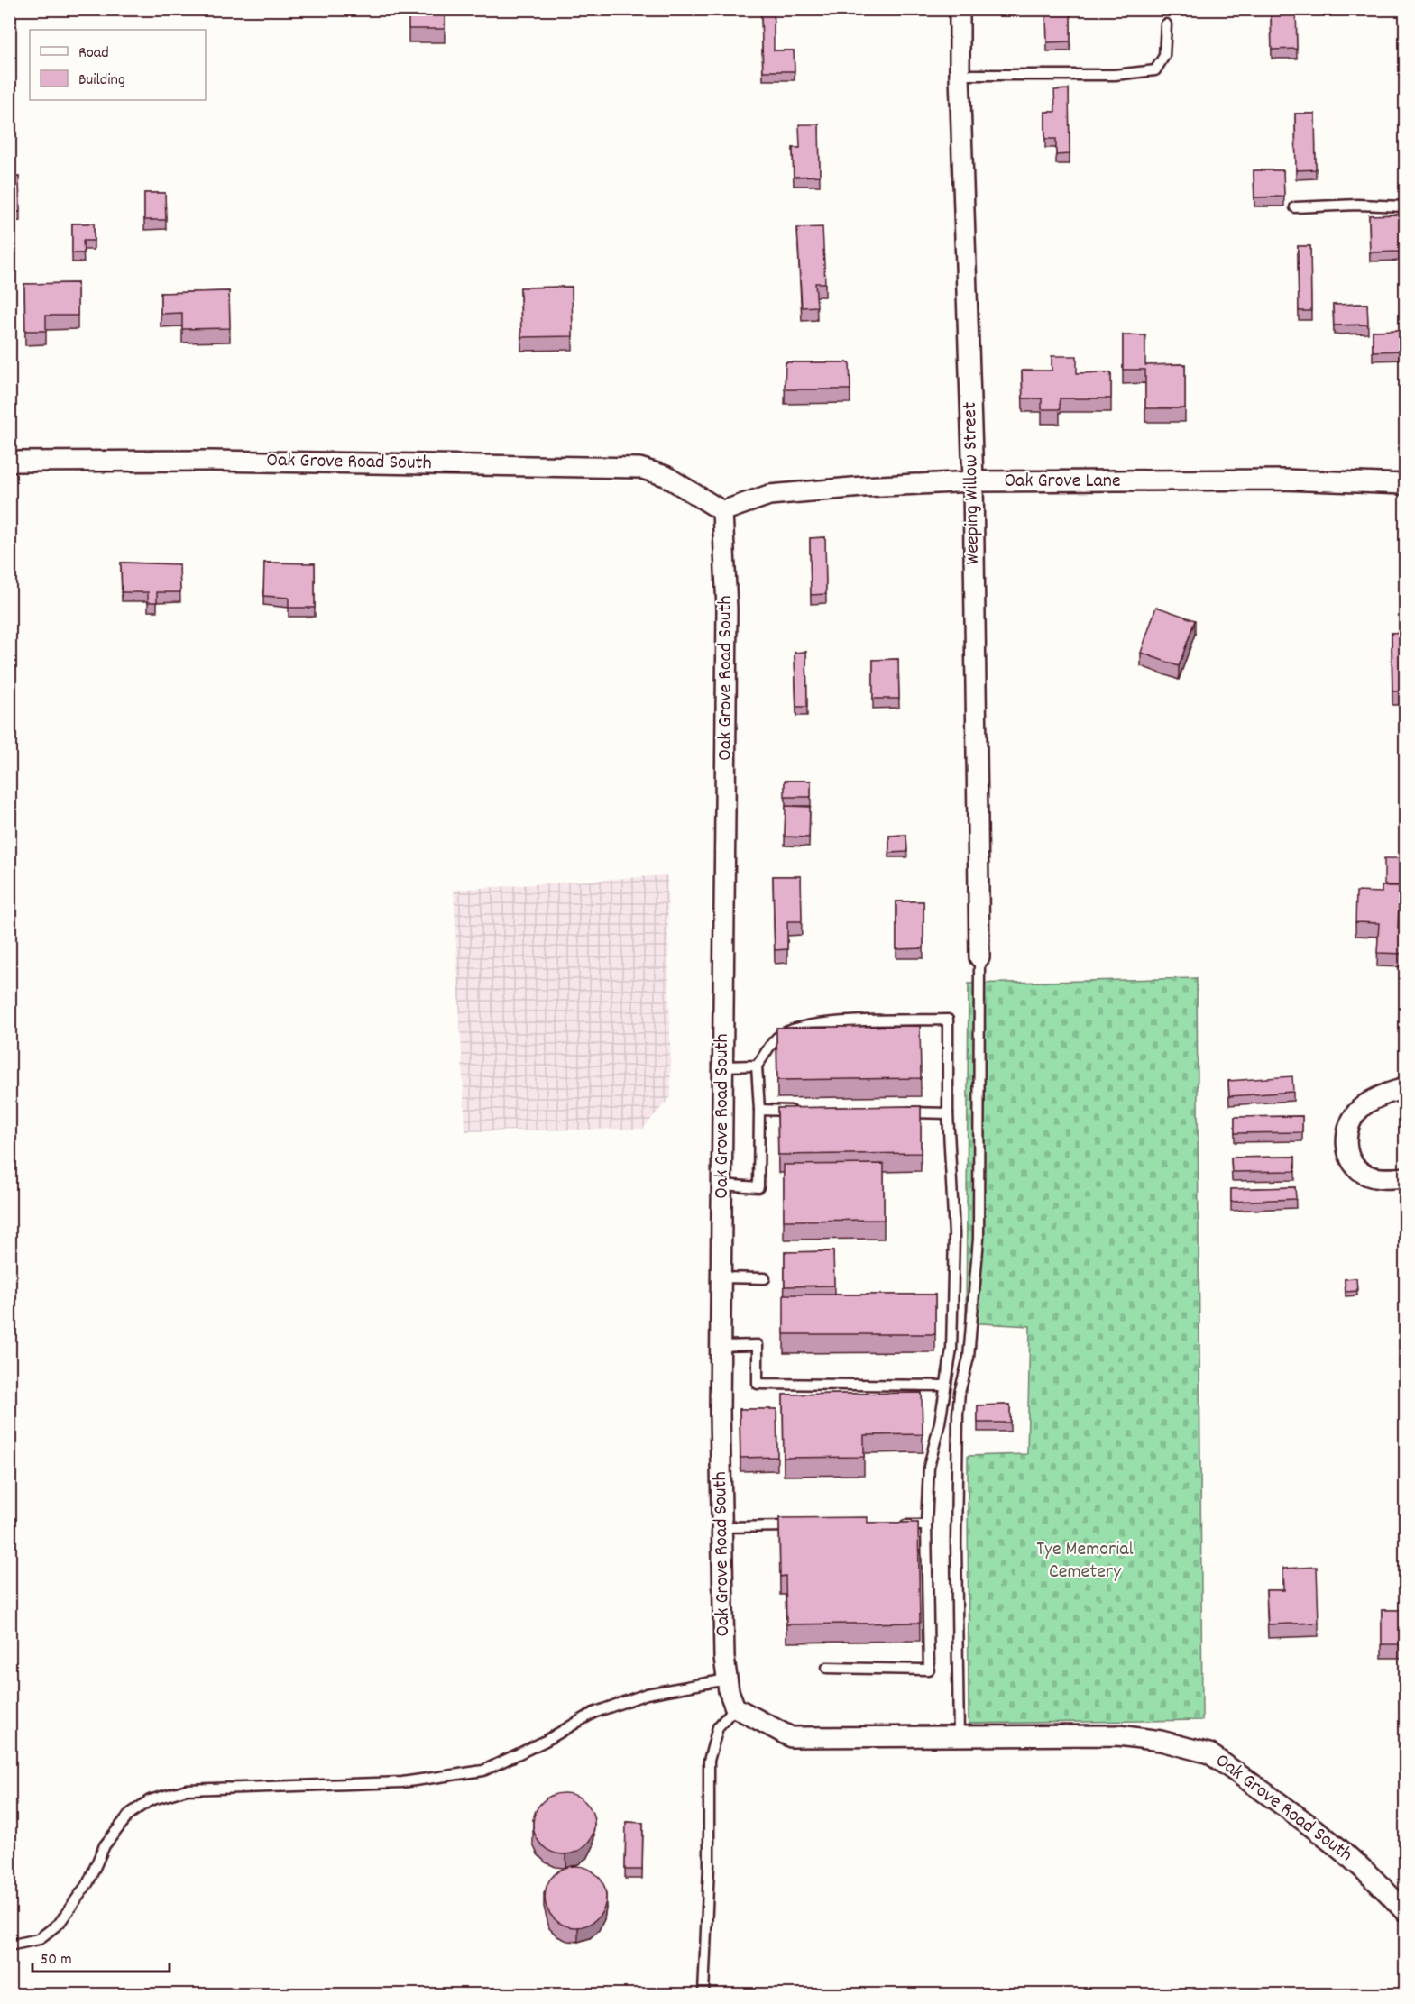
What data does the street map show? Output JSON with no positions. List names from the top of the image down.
{
  "streets": {
    "street": ["Oak Grove Road South", "Oak Grove Lane", "Weeping Willow Street"]
  },
  "crossings": [
    ["Oak Grove Road South", "Oak Grove Lane"],
    ["Oak Grove Lane", "Weeping Willow Street"]
  ],
  "parks": ["Tye Memorial Cemetery"],
  "legend": ["Road", "Building"],
  "scale_bar": "50 m"
}
